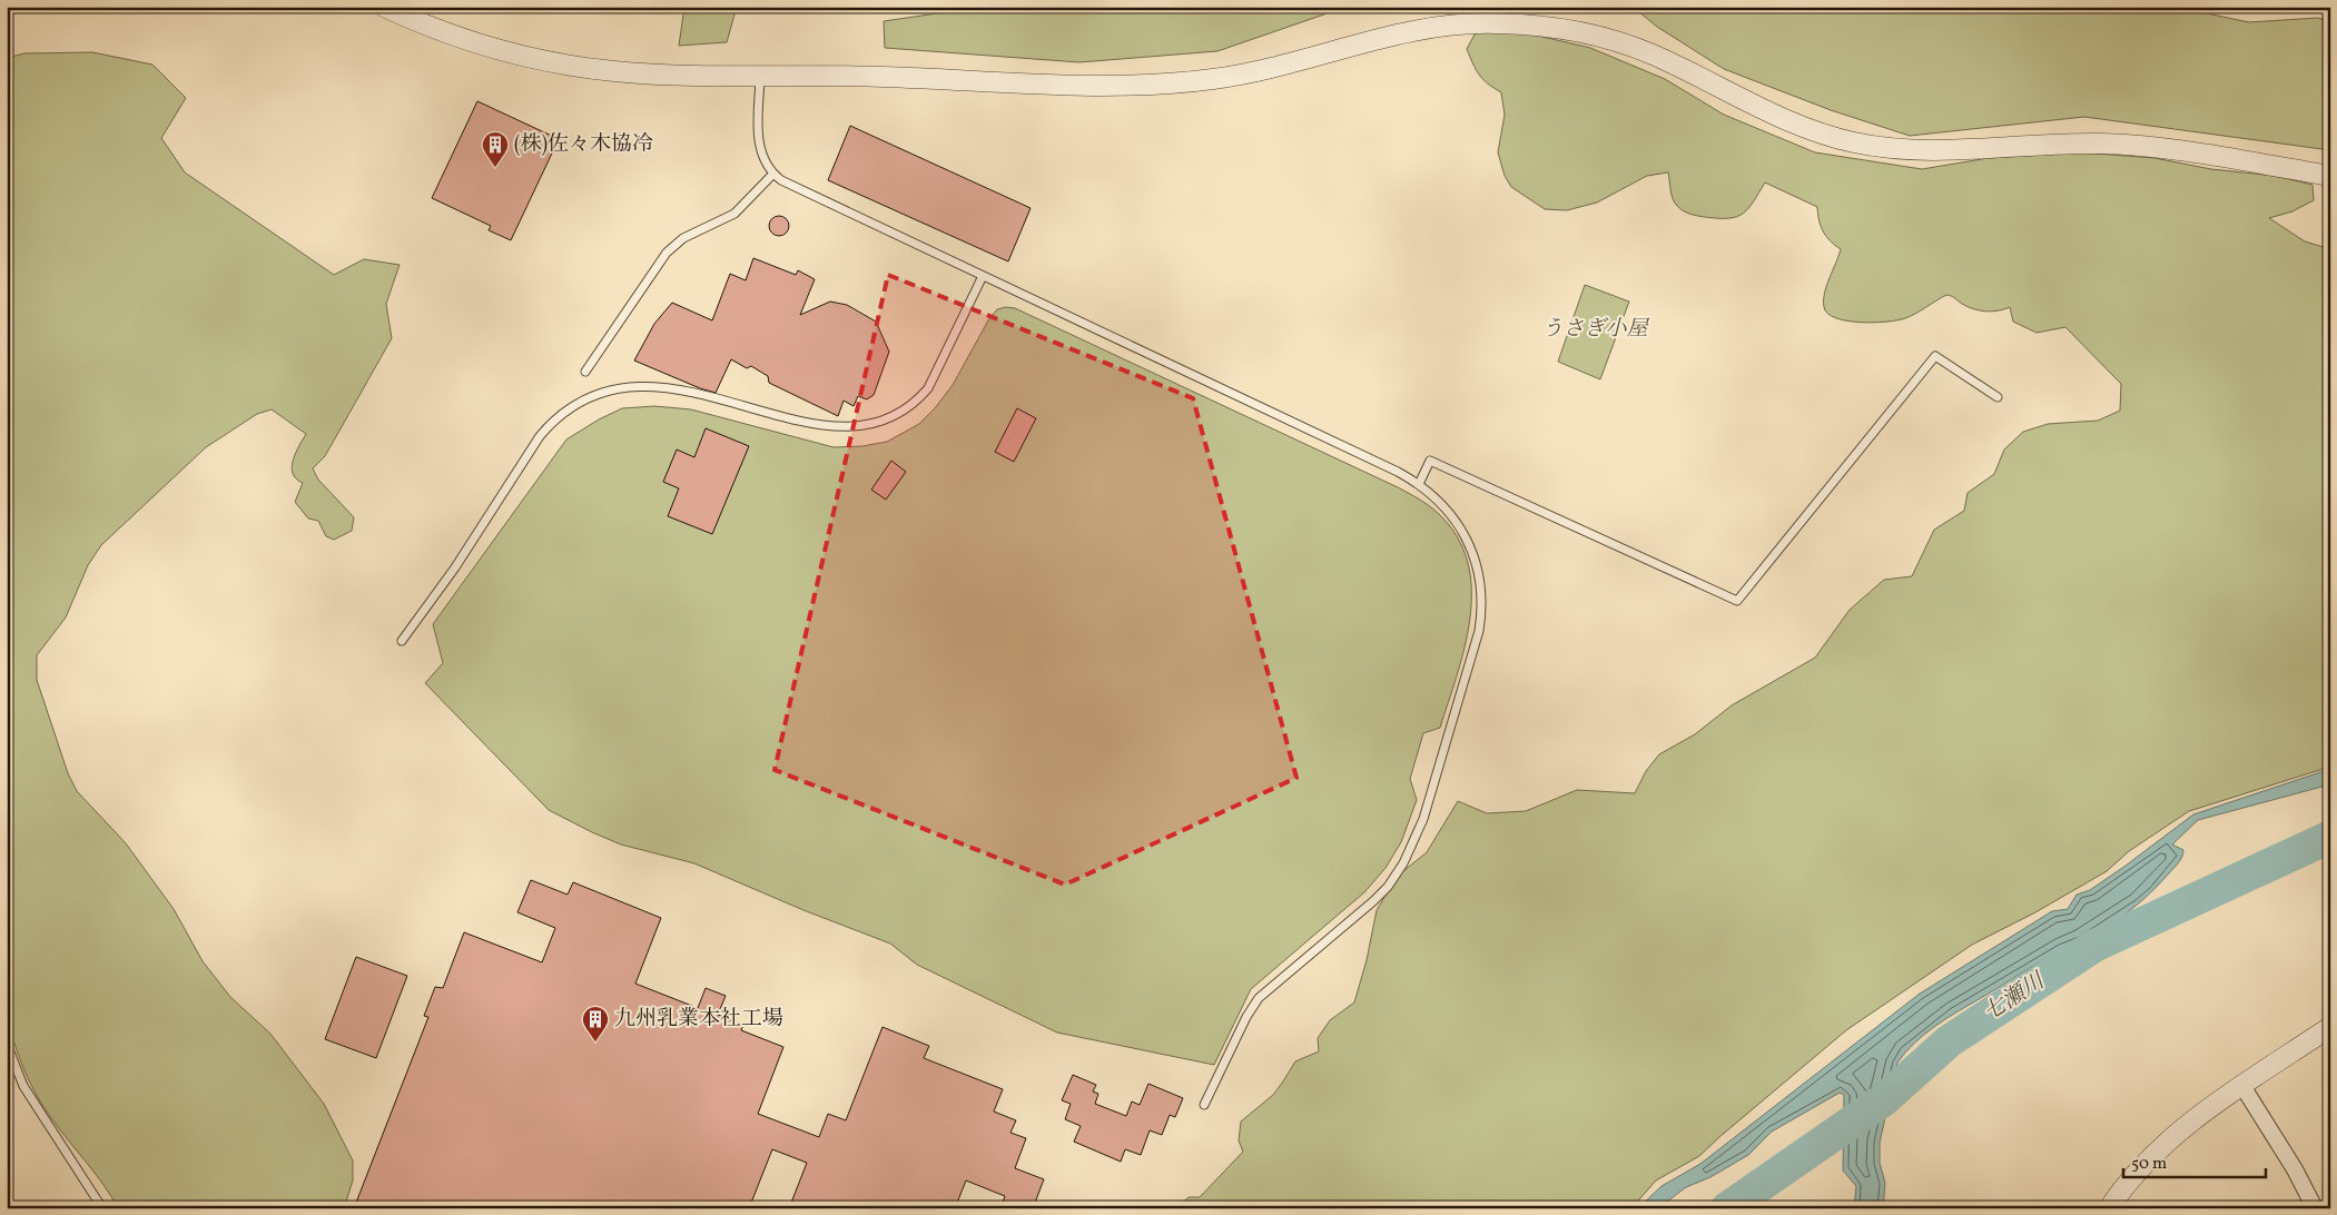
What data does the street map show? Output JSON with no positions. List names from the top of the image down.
{
  "water": ["七瀬川"],
  "parks": ["うさぎ小屋"],
  "places": {
    "building": ["(株)佐々木協冷", "九州乳業本社工場"]
  },
  "scale_bar": "50 m"
}
